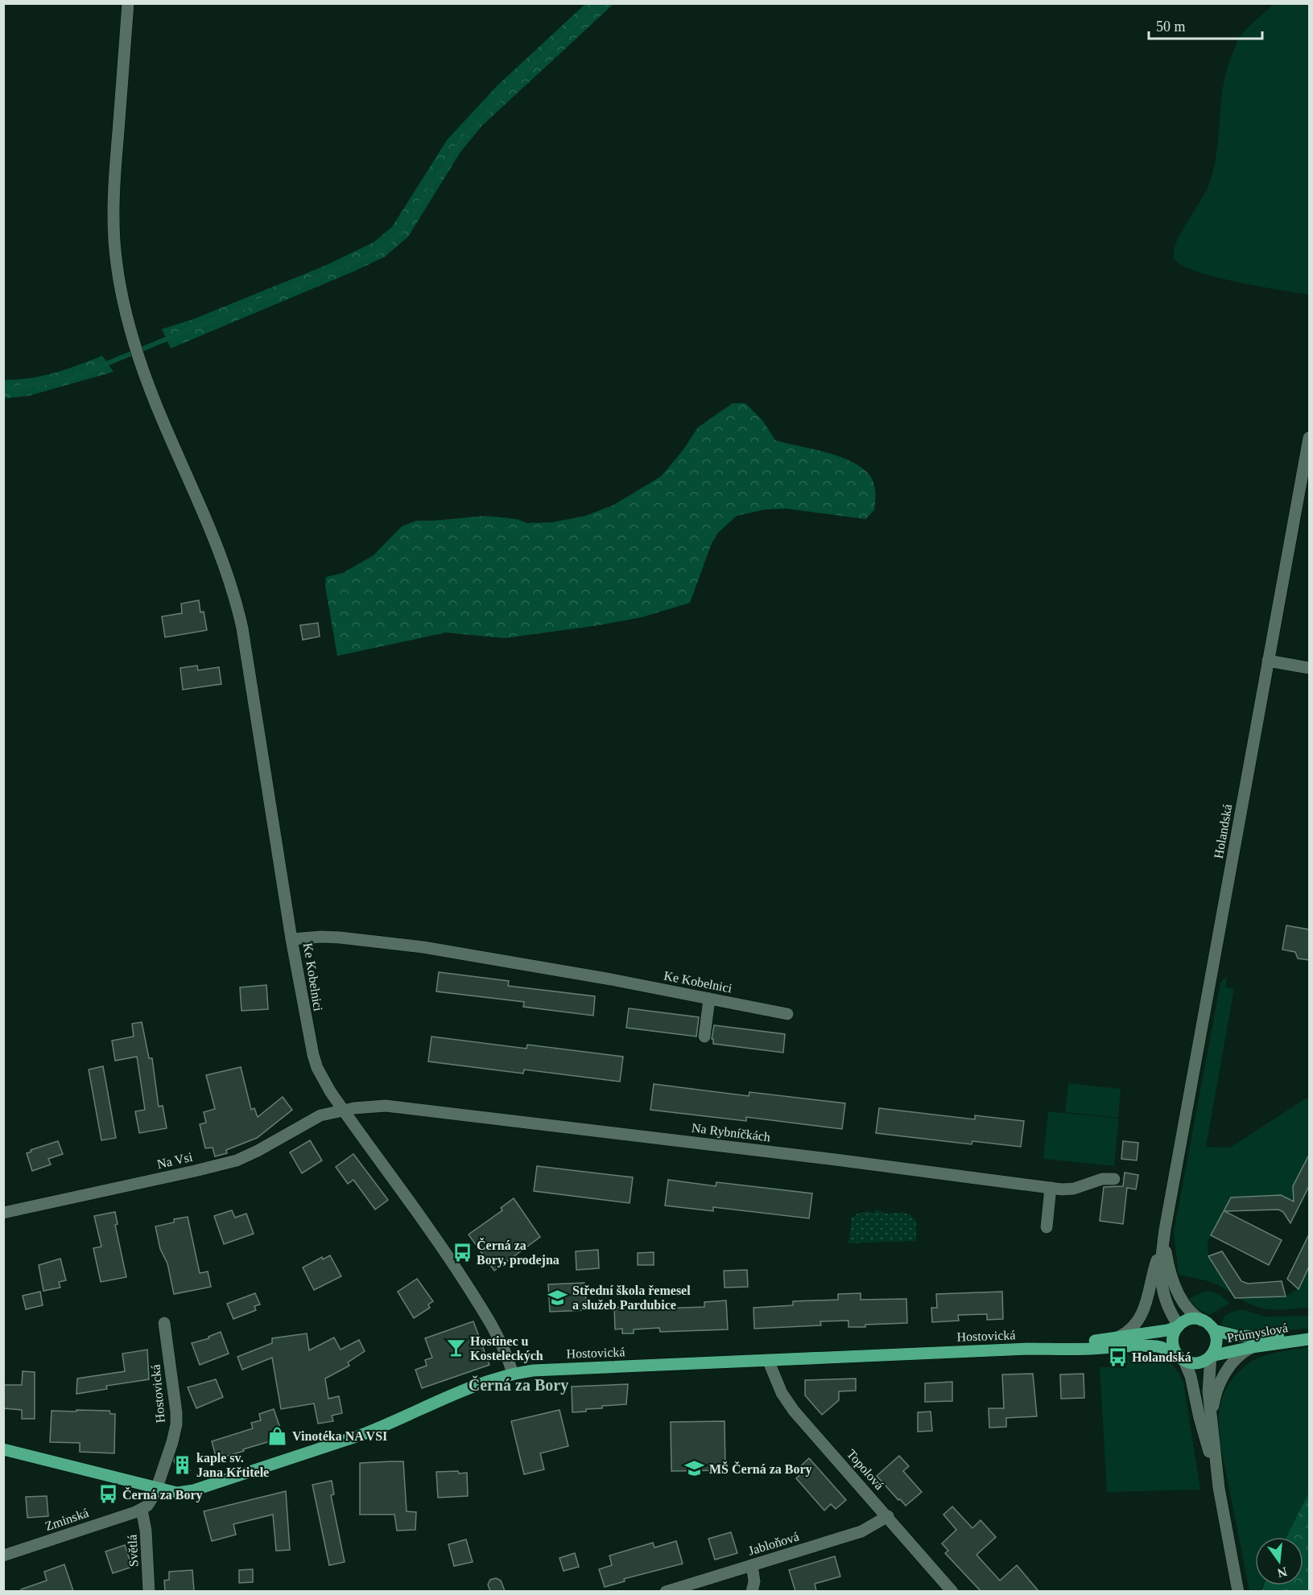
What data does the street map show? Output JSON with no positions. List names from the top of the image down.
{
  "streets": {
    "main road": ["Průmyslová", "Hostovická"],
    "street": [
      "Holandská",
      "Ke Kobelnici",
      "Na Rybníčkách",
      "Na Vsi",
      "Topolová",
      "Zminská",
      "Jabloňová",
      "Světlá"
    ]
  },
  "crossings": [
    ["Holandská", "Průmyslová"],
    ["Holandská", "Hostovická"],
    ["Ke Kobelnici", "Na Rybníčkách"],
    ["Ke Kobelnici", "Na Vsi"],
    ["Ke Kobelnici", "Hostovická"],
    ["Na Rybníčkách", "Na Vsi"],
    ["Průmyslová", "Hostovická"],
    ["Hostovická", "Topolová"],
    ["Topolová", "Jabloňová"],
    ["Zminská", "Světlá"]
  ],
  "districts": ["Černá za Bory"],
  "places": {
    "bus stop": ["Černá za Bory, prodejna", "Holandská", "Černá za Bory"],
    "school or university": ["Střední škola řemesel a služeb Pardubice", "MŠ Černá za Bory"],
    "bar": ["Hostinec u Kosteleckých"],
    "shop": ["Vinotéka NA VSI"],
    "building": ["kaple sv. Jana Křtitele"]
  },
  "scale_bar": "50 m",
  "north": "bottom"
}
